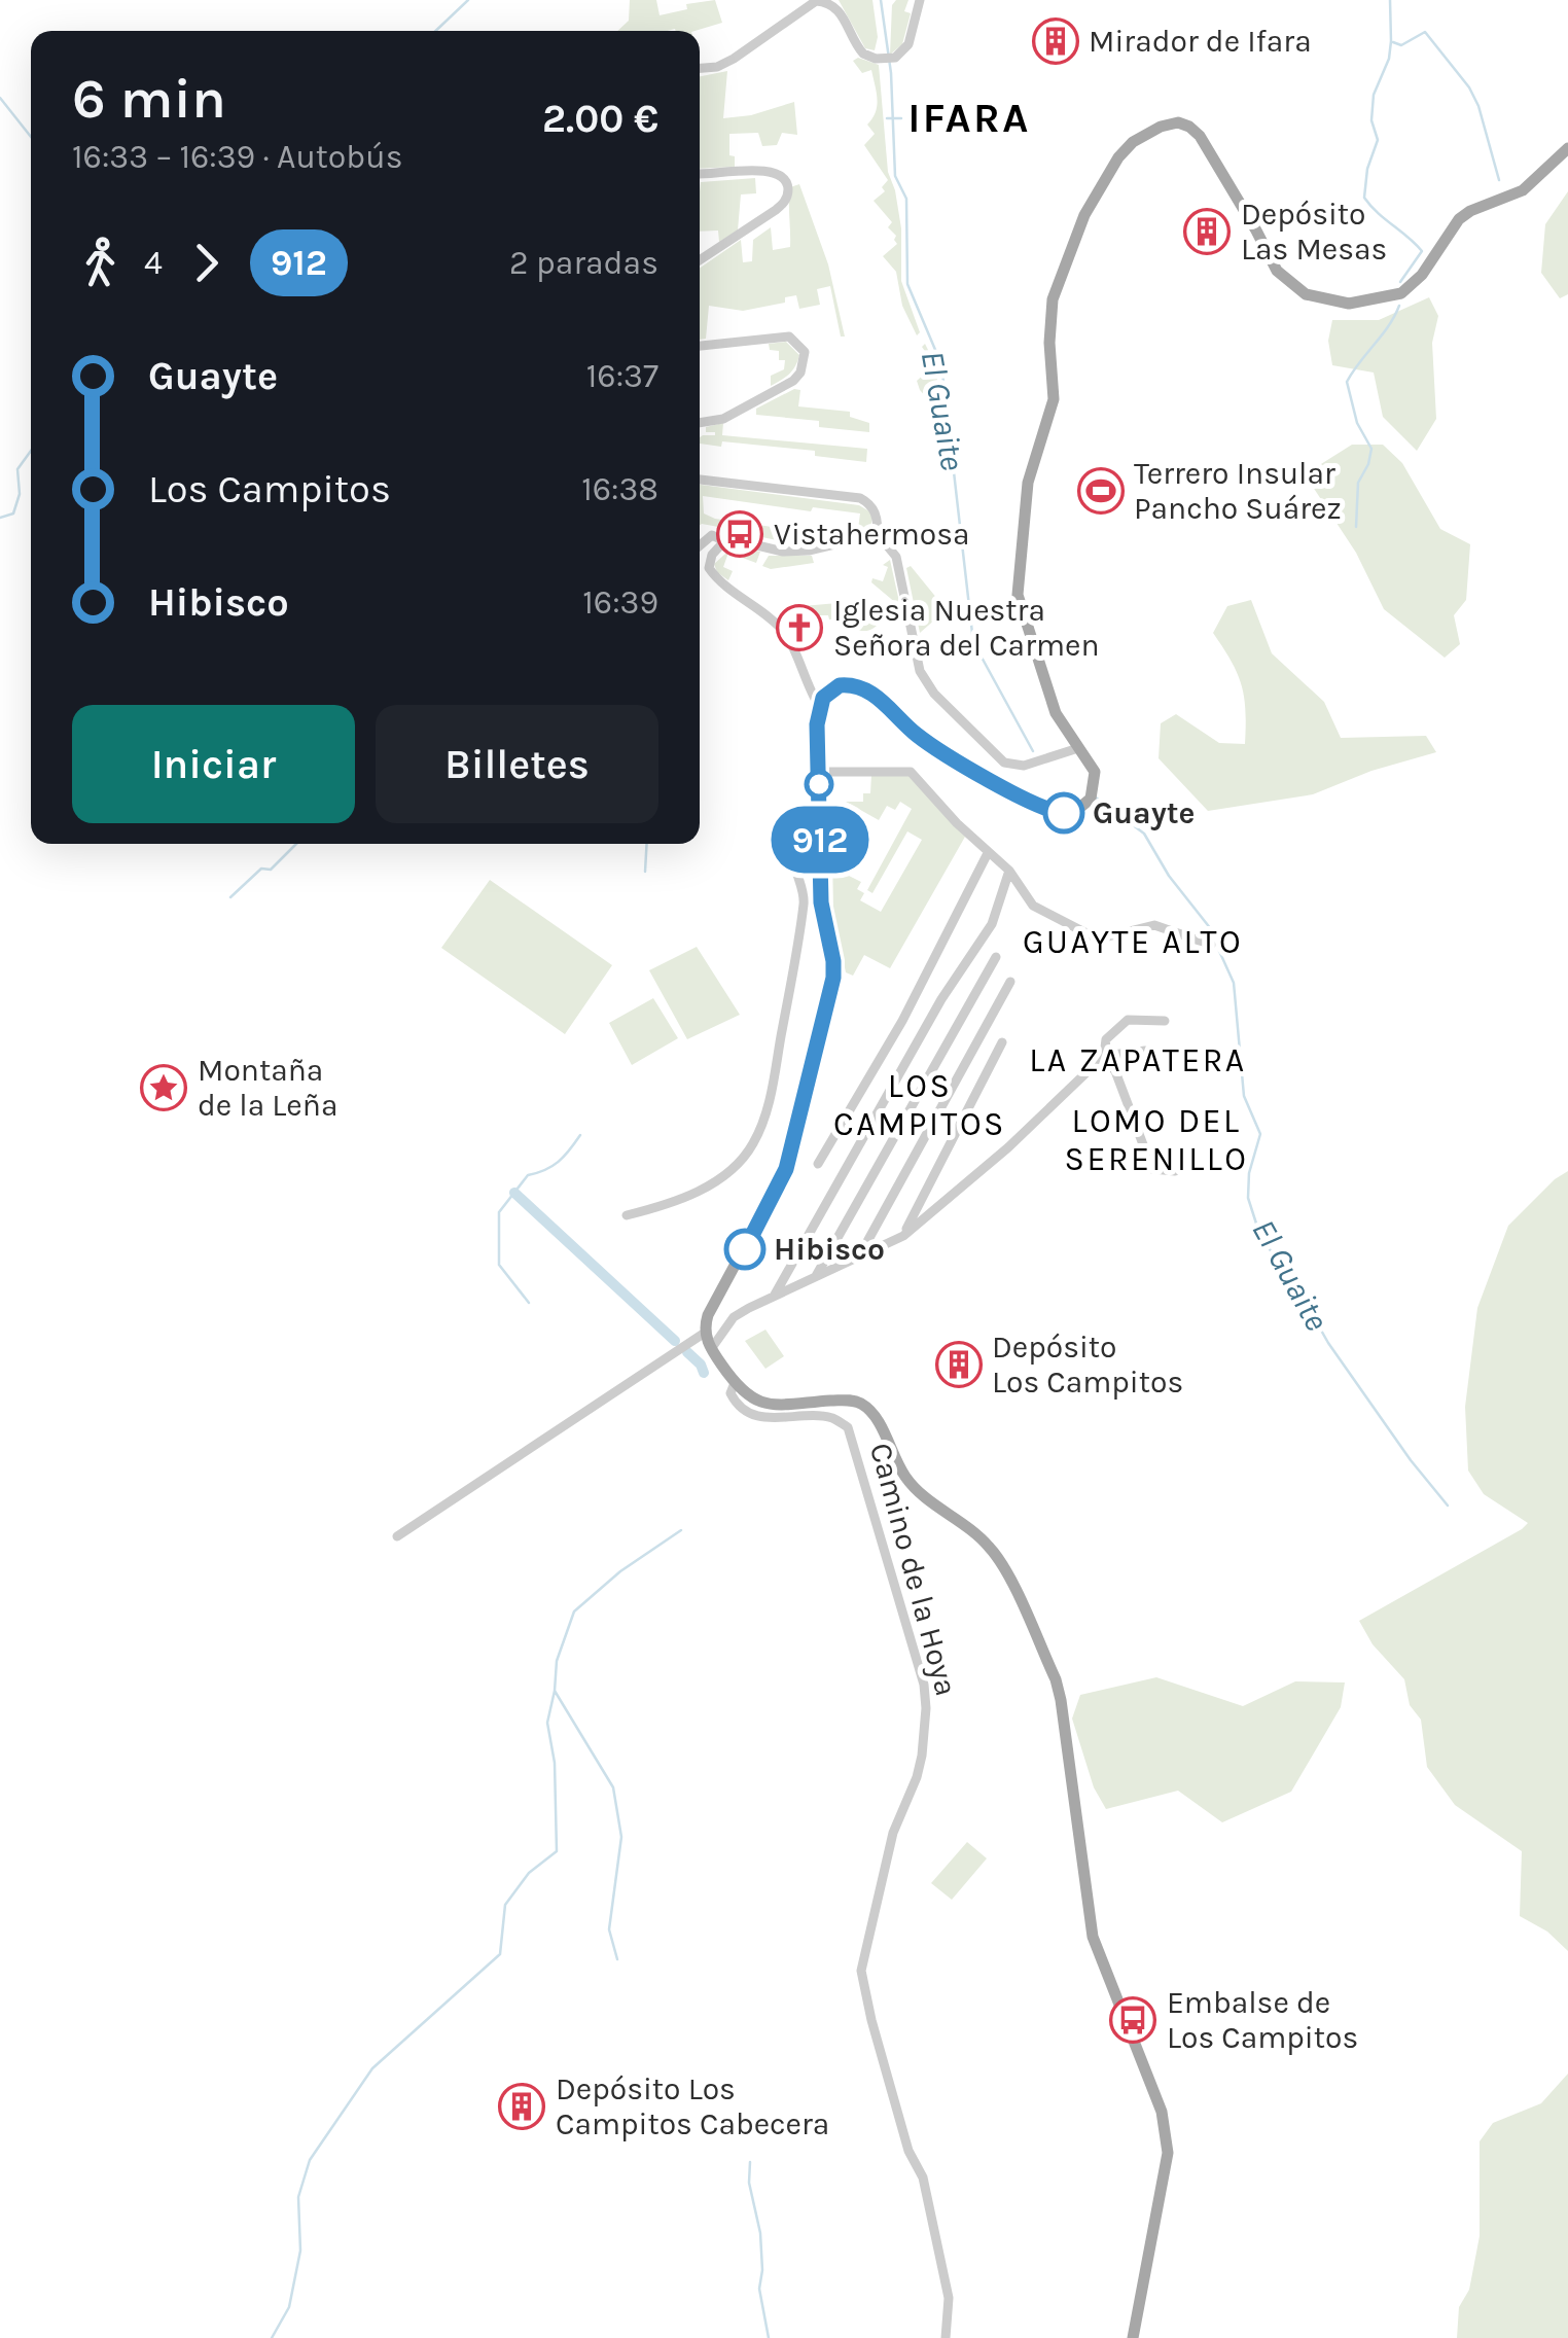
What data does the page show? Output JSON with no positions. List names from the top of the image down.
{
  "streets": {
    "street": ["Camino de la Hoya"]
  },
  "districts": [
    "IFARA",
    "GUAYTE ALTO",
    "LA ZAPATERA",
    "LOS CAMPITOS",
    "LOMO DEL SERENILLO"
  ],
  "water": ["El Guaite"],
  "places": {
    "building": [
      "Mirador de Ifara",
      "Depósito Las Mesas",
      "Depósito Los Campitos",
      "Depósito Los Campitos Cabecera"
    ],
    "sports": ["Terrero Insular Pancho Suárez"],
    "bus stop": ["Vistahermosa", "Embalse de Los Campitos"],
    "church": ["Iglesia Nuestra Señora del Carmen"],
    "other": ["Guayte", "Hibisco"],
    "place": ["Montaña de la Leña"]
  },
  "lines": ["bus line 912"],
  "page": {
    "on_map": "912",
    "heading": ["6 min", "16:33 – 16:39 · Autobús", "2.00 €"],
    "legs": ["4", "912", "2 paradas"],
    "list": [
      {
        "name": "Guayte",
        "value": "16:37"
      },
      {
        "name": "Los Campitos",
        "value": "16:38"
      },
      {
        "name": "Hibisco",
        "value": "16:39"
      }
    ],
    "buttons": ["Iniciar", "Billetes"]
  }
}
